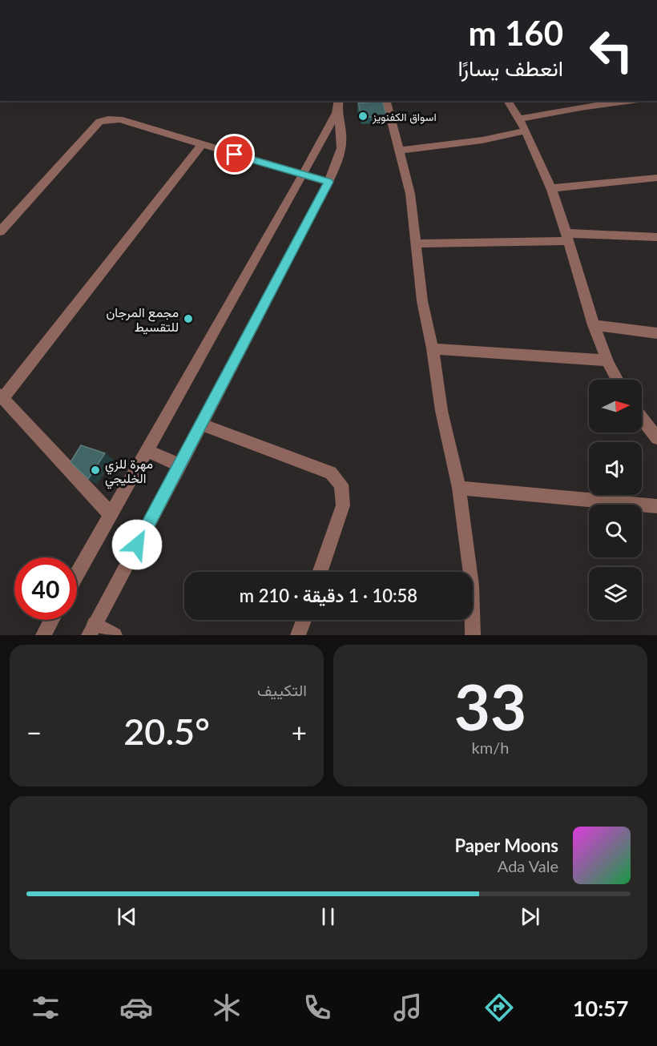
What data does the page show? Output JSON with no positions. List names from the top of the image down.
{
  "places": ["اسواق الكفنويز", "مجمع المرجان للتقسيط", "مهرة للزي الخليجي"],
  "north": "right",
  "page": {
    "turn": ["160 m", "انعطف يسارًا"],
    "limit": "40",
    "trip": "10:58 · 1 دقيقة · 210 m",
    "tile": [
      ["33", "km/h"],
      "التكييف"
    ],
    "heat": ["−", "20.5°", "+"],
    "song": ["Paper Moons", "Ada Vale"],
    "tabs": "10:57"
  }
}
